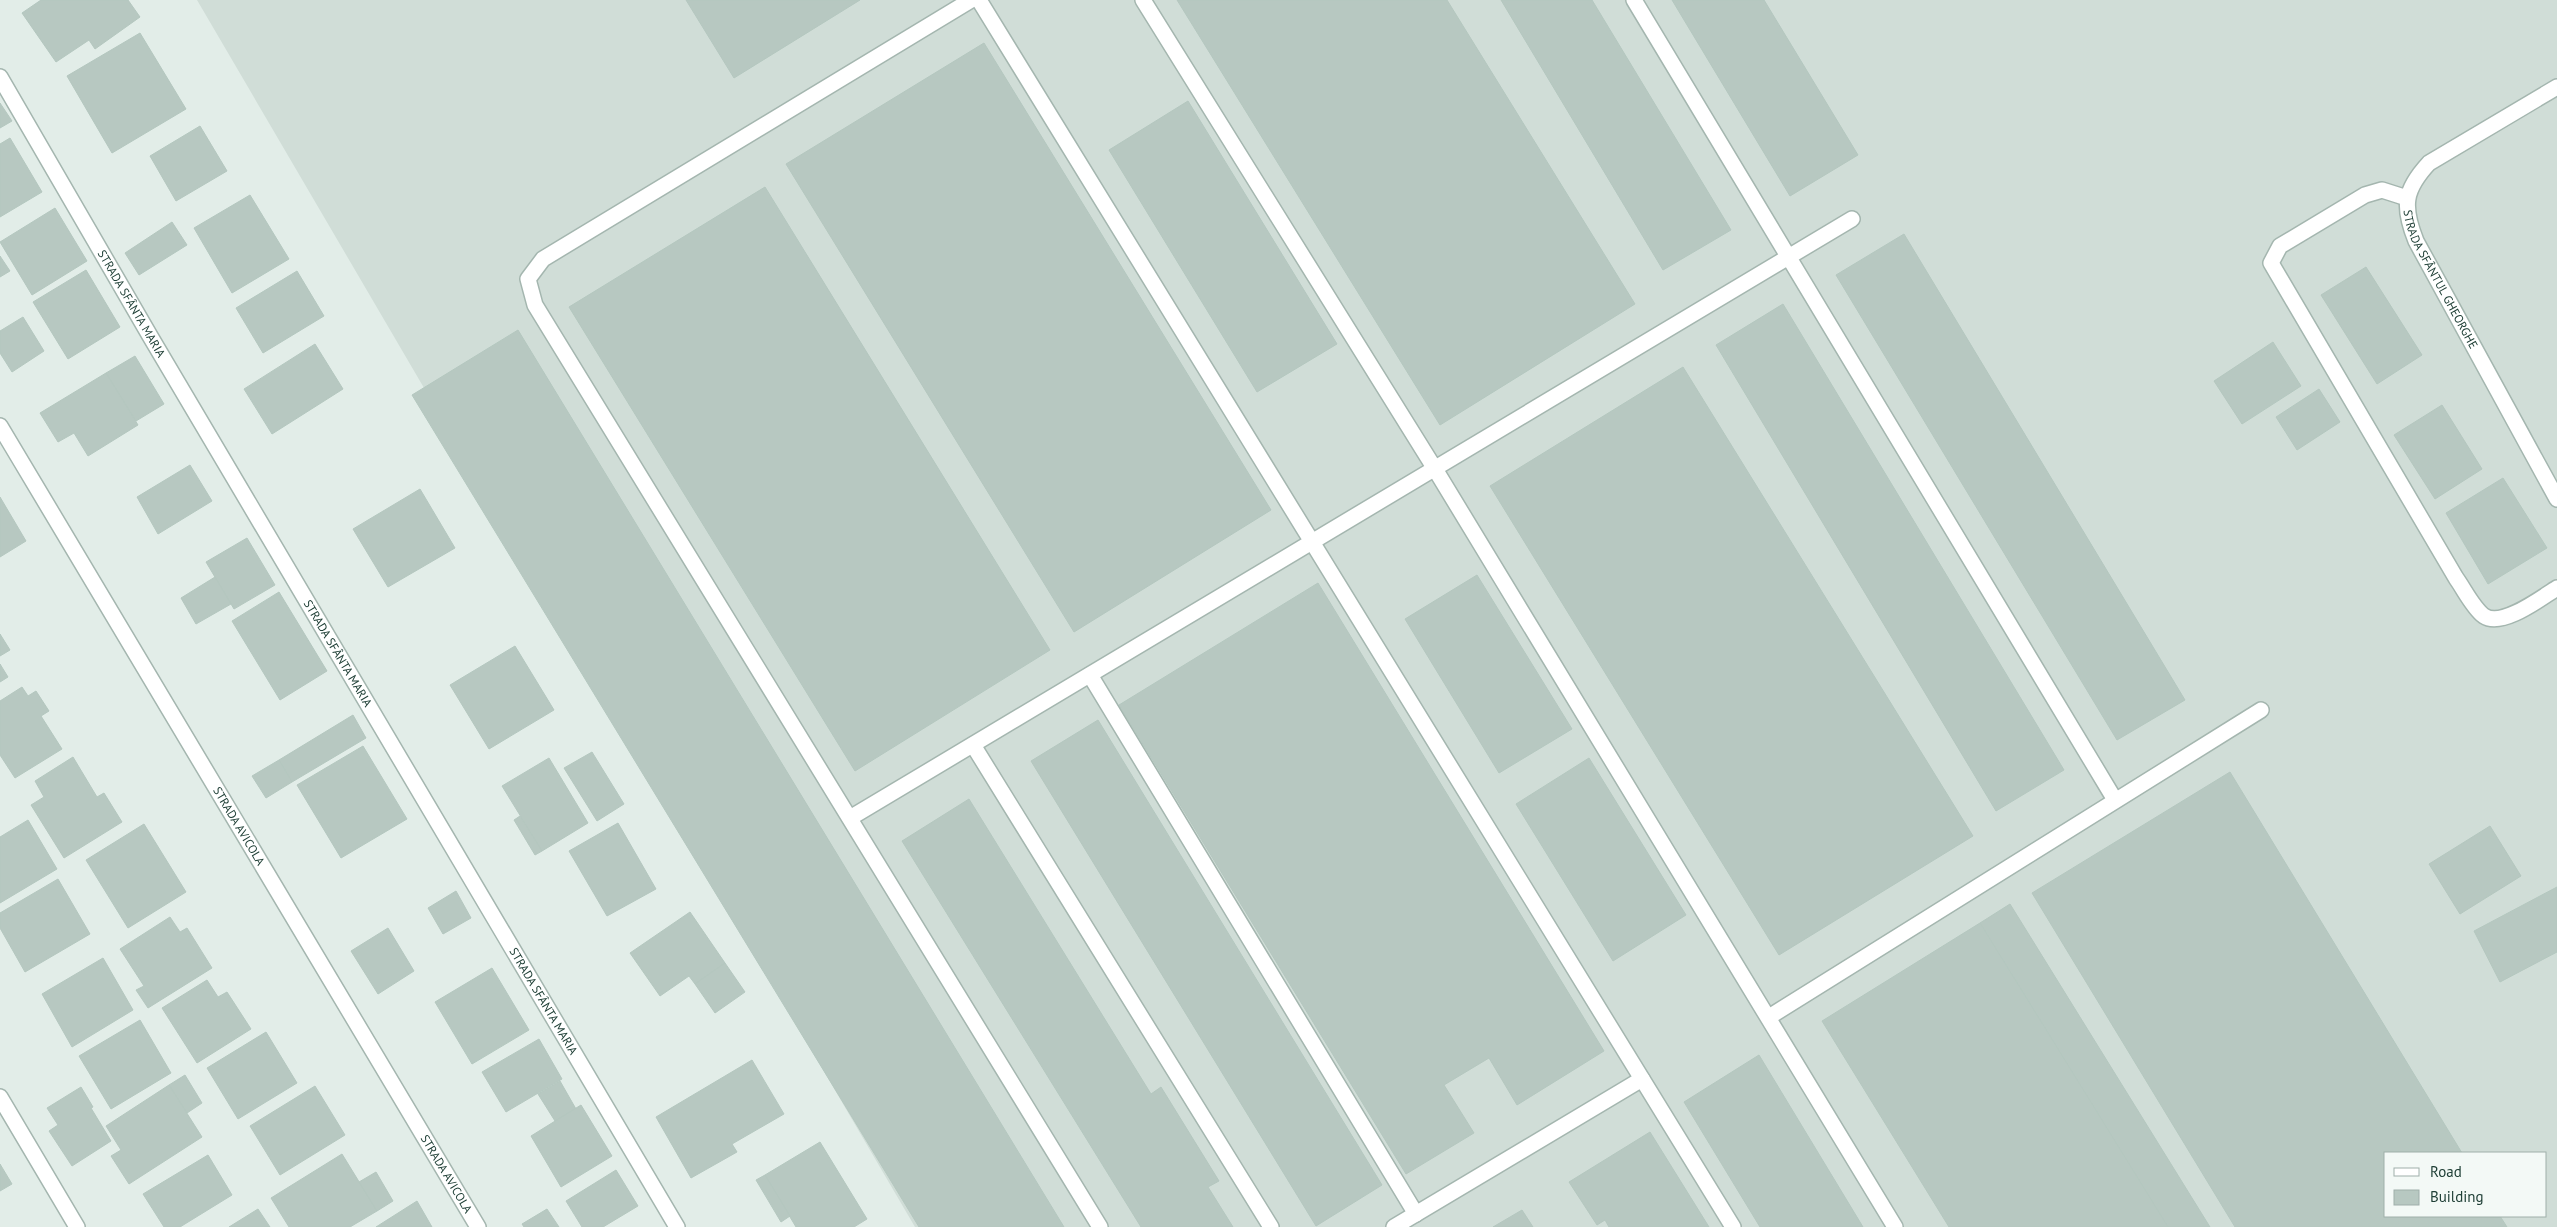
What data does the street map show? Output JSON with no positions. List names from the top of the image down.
{
  "streets": {
    "street": ["STRADA SFÂNTUL GHEORGHE", "STRADA SFÂNTA MARIA", "STRADA AVICOLA"]
  },
  "legend": ["Road", "Building"]
}
